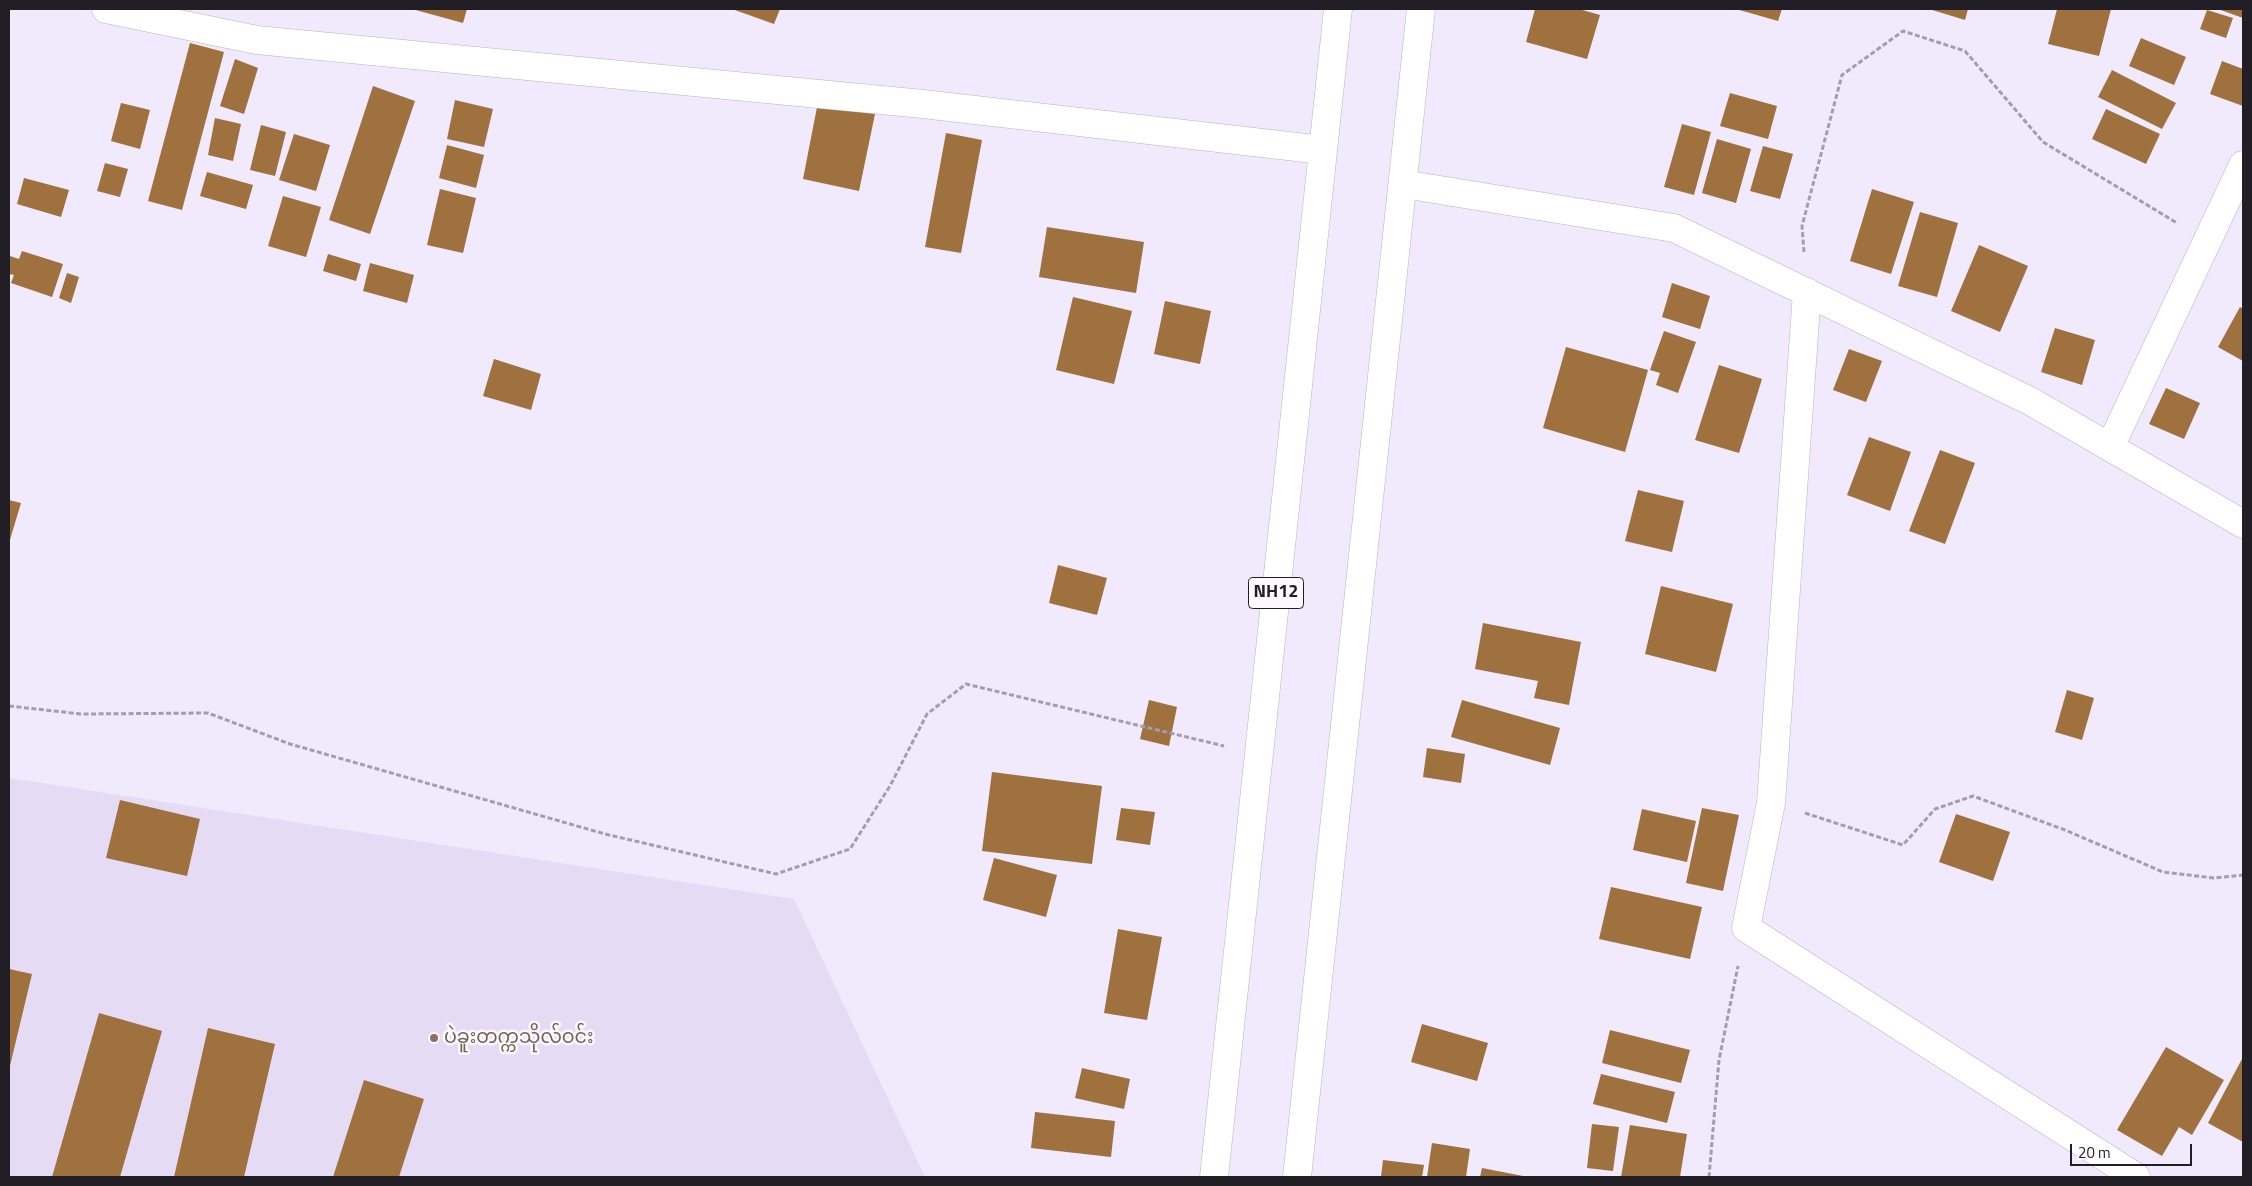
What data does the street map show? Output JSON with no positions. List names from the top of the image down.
{
  "streets": {
    "main road": ["NH12"]
  },
  "places": ["ပဲခူးတက္ကသိုလ်ဝင်း"],
  "scale_bar": "20 m"
}
